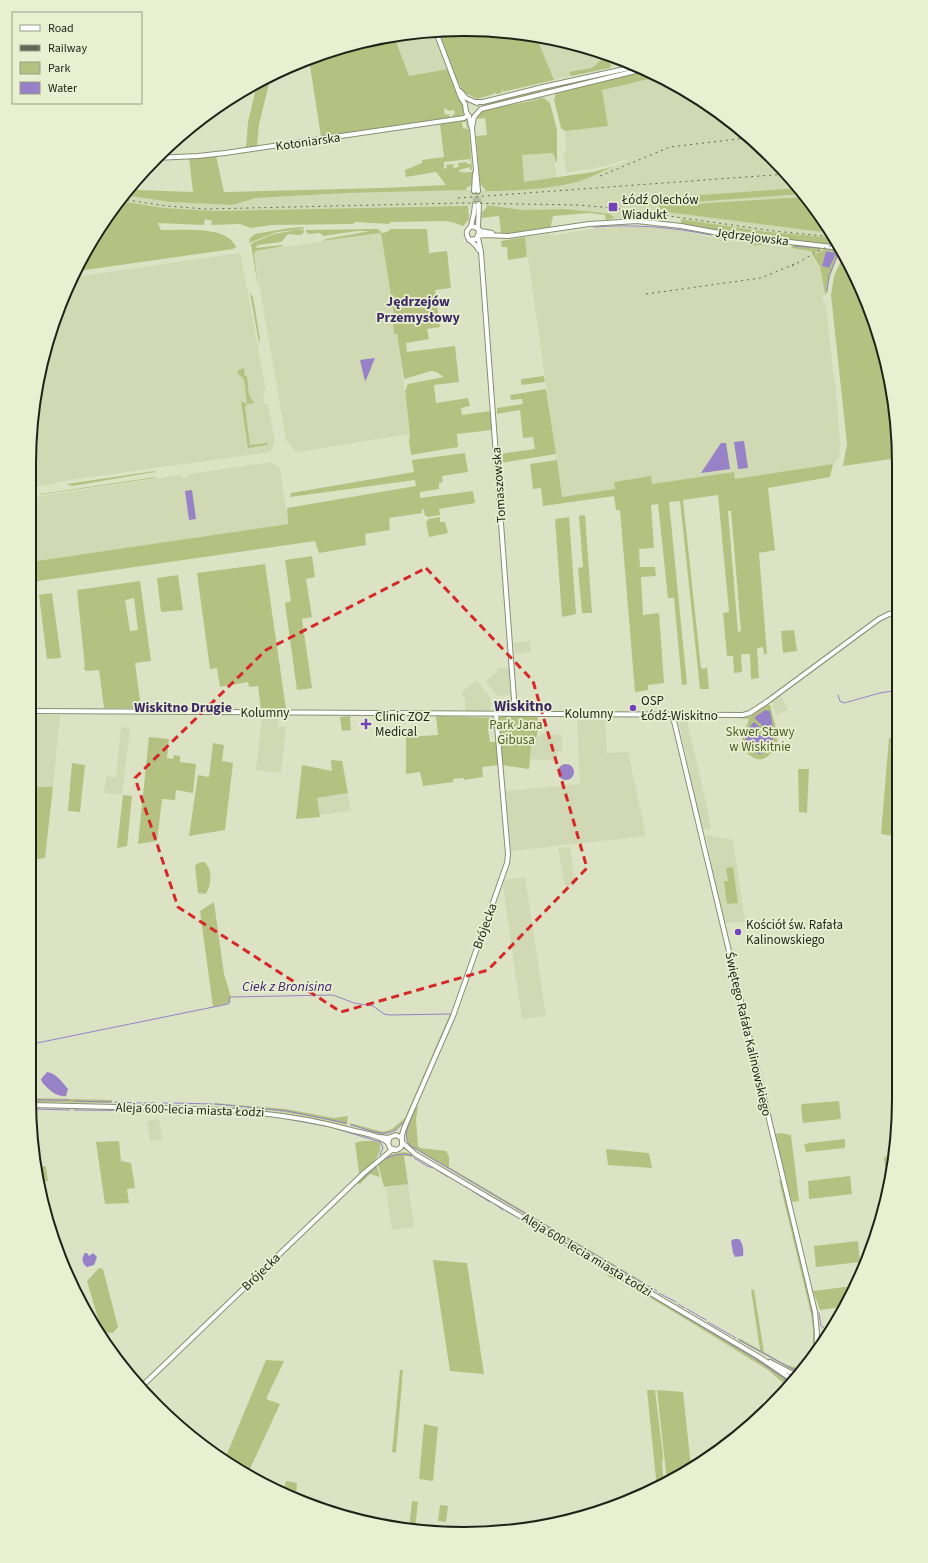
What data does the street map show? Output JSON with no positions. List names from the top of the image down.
{
  "streets": {
    "street": [
      "Kotoniarska",
      "Jędrzejowska",
      "Tomaszowska",
      "Kolumny",
      "Brójecka",
      "Świętego Rafała Kalinowskiego",
      "Aleja 600-lecia miasta Łodzi"
    ]
  },
  "crossings": [
    ["Jędrzejowska", "Tomaszowska"],
    ["Tomaszowska", "Kolumny"],
    ["Kolumny", "Brójecka"],
    ["Kolumny", "Świętego Rafała Kalinowskiego"],
    ["Brójecka", "Aleja 600-lecia miasta Łodzi"]
  ],
  "districts": ["Jędrzejów Przemysłowy", "Wiskitno", "Wiskitno Drugie"],
  "water": ["Ciek z Bronisina"],
  "parks": ["Park Jana Gibusa", "Skwer Stawy w Wiskitnie"],
  "places": {
    "transit": ["Łódź Olechów Wiadukt"],
    "other": ["OSP Łódź-Wiskitno", "Kościół św. Rafała Kalinowskiego"],
    "health": ["Clinic ZOZ Medical"]
  },
  "legend": [
    "Road",
    "Railway",
    "Park",
    "Water"
  ]
}
